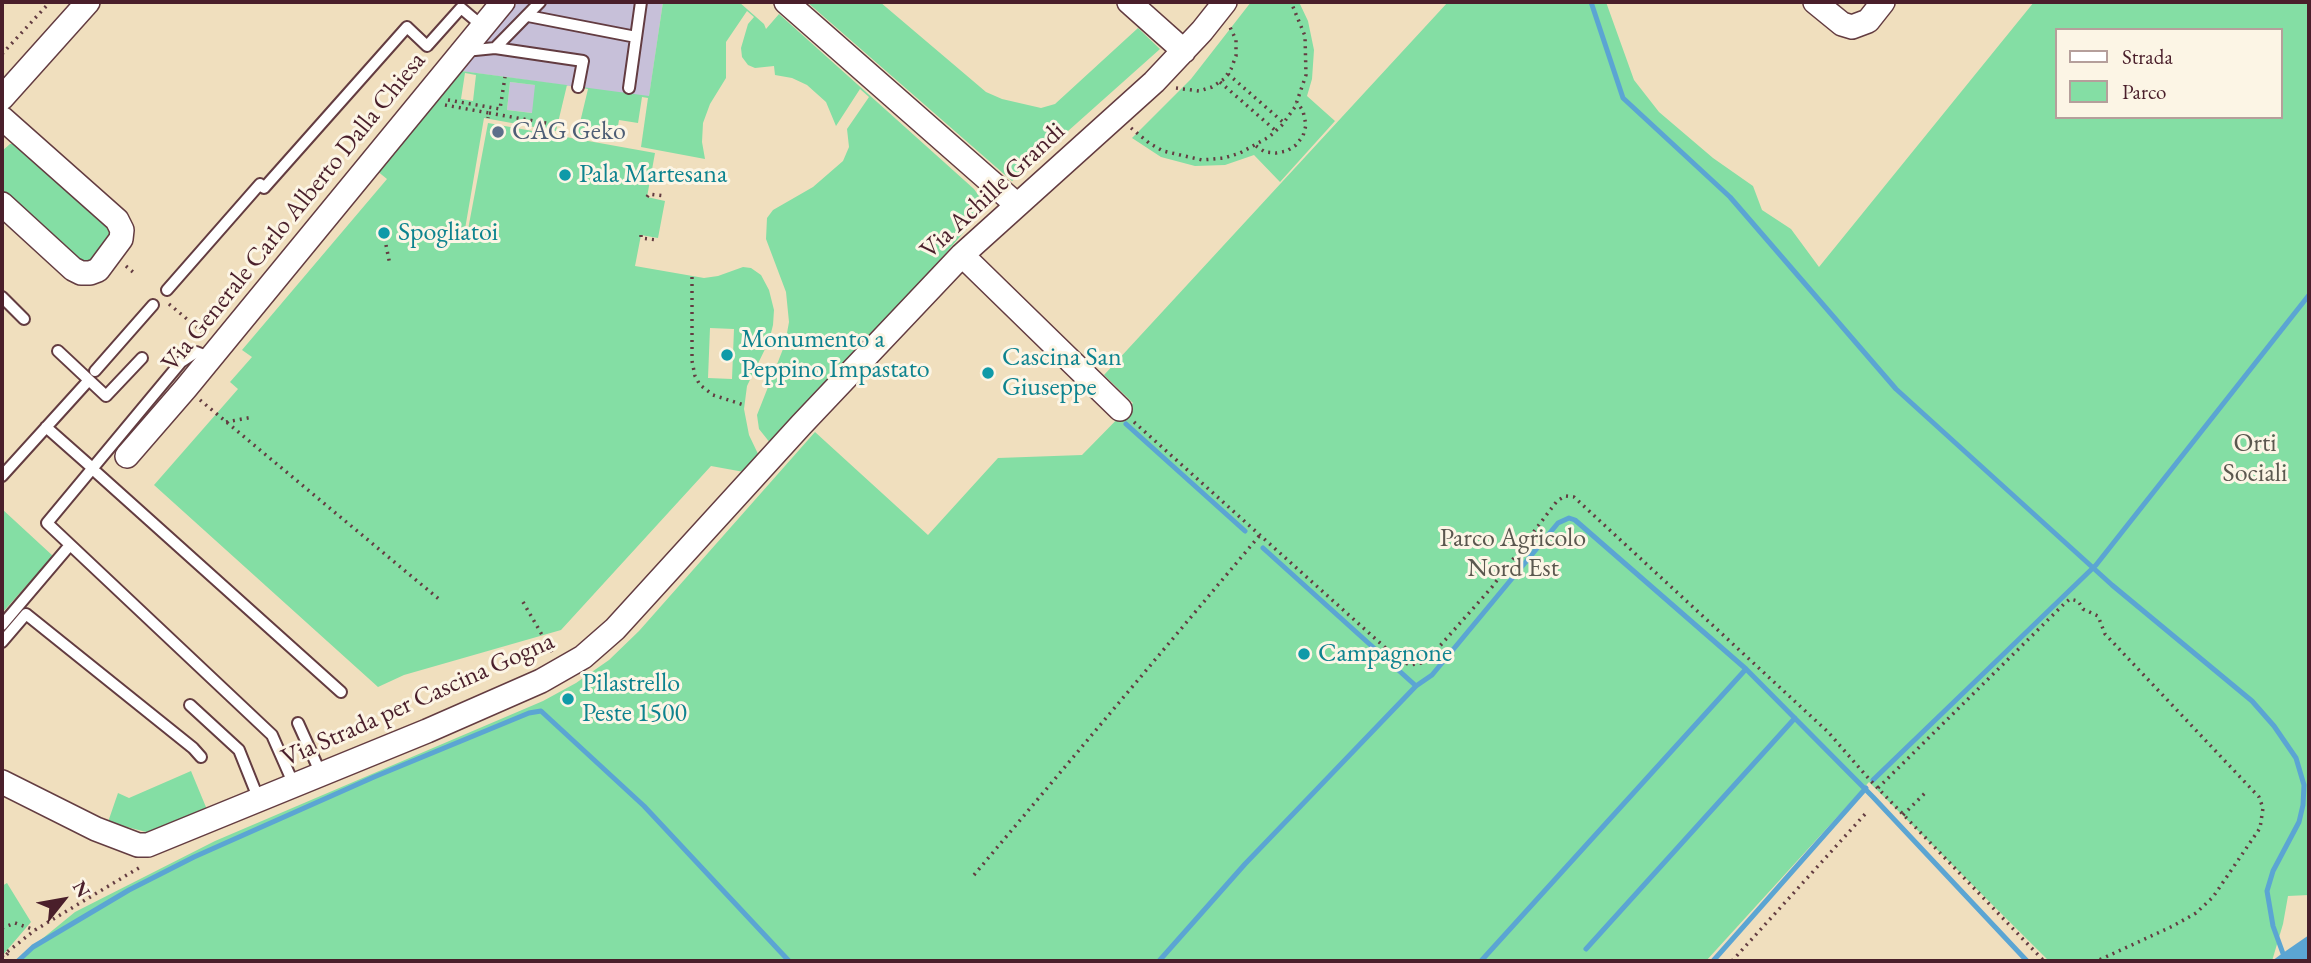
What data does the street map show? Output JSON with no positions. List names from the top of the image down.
{
  "streets": {
    "street": ["Via Achille Grandi", "Via Generale Carlo Alberto Dalla Chiesa", "Via Strada per Cascina Gogna"]
  },
  "crossings": [
    ["Via Achille Grandi", "Via Strada per Cascina Gogna"]
  ],
  "parks": ["Orti Sociali", "Parco Agricolo Nord Est"],
  "places": [
    "CAG Geko",
    "Pala Martesana",
    "Spogliatoi",
    "Monumento a Peppino Impastato",
    "Cascina San Giuseppe",
    "Campagnone",
    "Pilastrello Peste 1500"
  ],
  "legend": ["Strada", "Parco"],
  "north": "top right"
}
